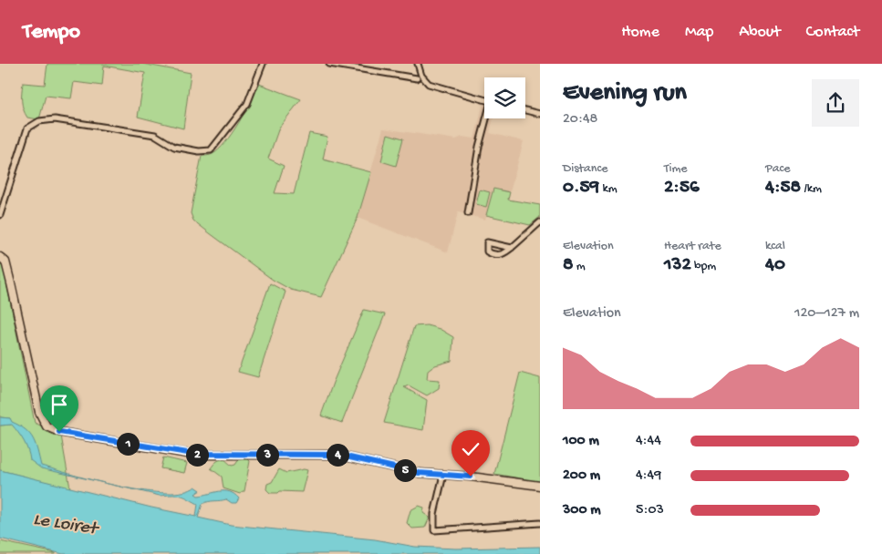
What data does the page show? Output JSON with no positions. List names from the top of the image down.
{
  "water": ["Le Loiret"],
  "page": {
    "header": "Tempo",
    "nav": [
      "Home",
      "Map",
      "About",
      "Contact"
    ],
    "heading": ["Evening run", "20:48"],
    "stats": [
      ["Distance", "0.59 km"],
      ["Time", "2:56"],
      ["Pace", "4:58 /km"],
      ["Elevation", "8 m"],
      ["Heart rate", "132 bpm"],
      ["kcal", "40"]
    ],
    "chart": ["Elevation", "120–127 m"],
    "list": [
      {
        "name": "100 m",
        "note": "4:44"
      },
      {
        "name": "200 m",
        "note": "4:49"
      },
      {
        "name": "300 m",
        "note": "5:03"
      }
    ],
    "pins": [
      "1",
      "2",
      "3",
      "4",
      "5"
    ]
  }
}
